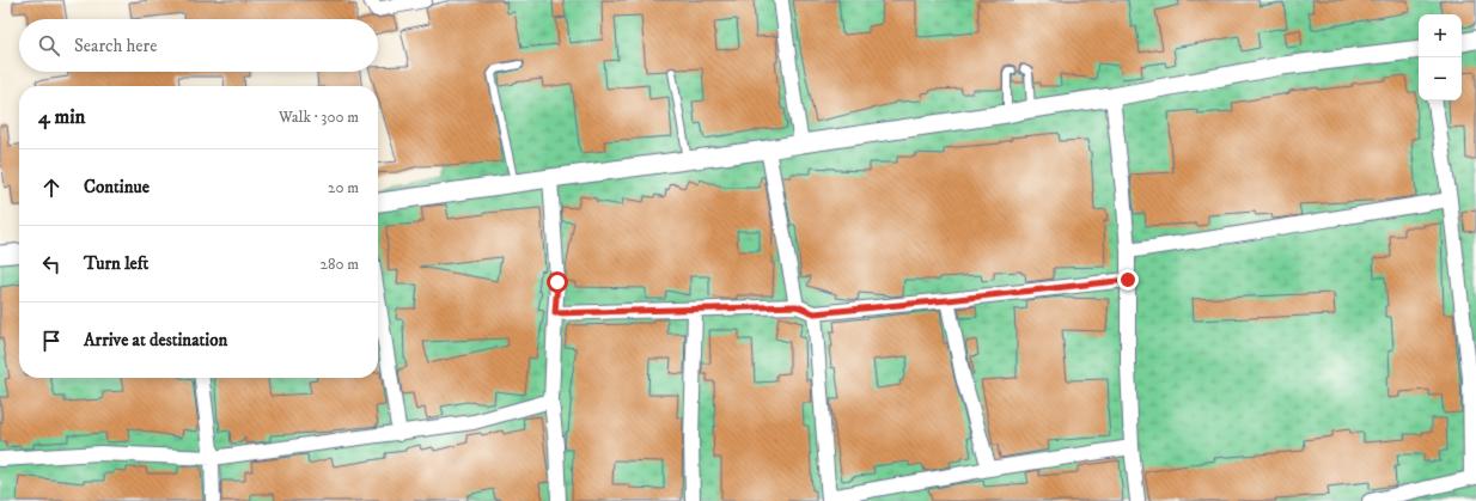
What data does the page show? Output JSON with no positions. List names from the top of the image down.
{
  "page": {
    "map_buttons": ["+", "−"],
    "search": "Search here",
    "heading": ["4 min", "Walk · 300 m"],
    "list": [
      ["Continue", "20 m"],
      ["Turn left", "280 m"],
      "Arrive at destination"
    ]
  }
}
